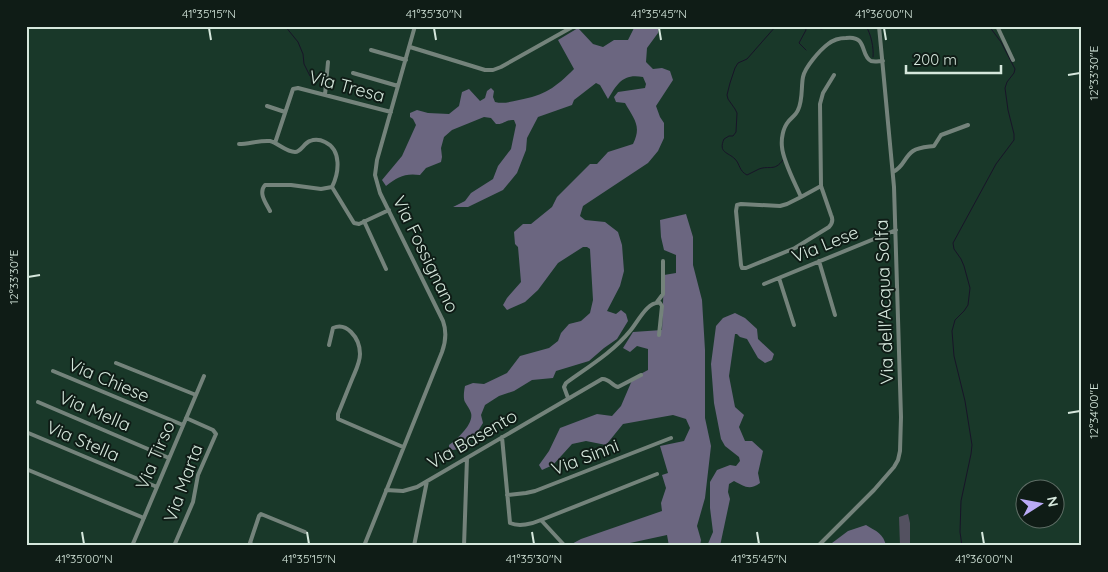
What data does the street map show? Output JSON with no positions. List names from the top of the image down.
{
  "streets": {
    "street": [
      "Via Tresa",
      "Via Lese",
      "Via Fossignano",
      "Via dell'Acqua Solfa",
      "Via Chiese",
      "Via Mella",
      "Via Basento",
      "Via Stella",
      "Via Tirso",
      "Via Sinni",
      "Via Marta"
    ]
  },
  "crossings": [
    ["Via Tresa", "Via Fossignano"],
    ["Via Lese", "Via dell'Acqua Solfa"],
    ["Via Fossignano", "Via Basento"],
    ["Via Chiese", "Via Tirso"],
    ["Via Mella", "Via Tirso"],
    ["Via Stella", "Via Tirso"],
    ["Via Tirso", "Via Marta"]
  ],
  "scale_bar": "200 m",
  "north": "right",
  "coordinates": [
    "41°35'15\"N",
    "41°35'30\"N",
    "41°35'45\"N",
    "41°36'00\"N",
    "12°33'30\"E",
    "12°34'00\"E",
    "41°35'00\"N"
  ]
}
